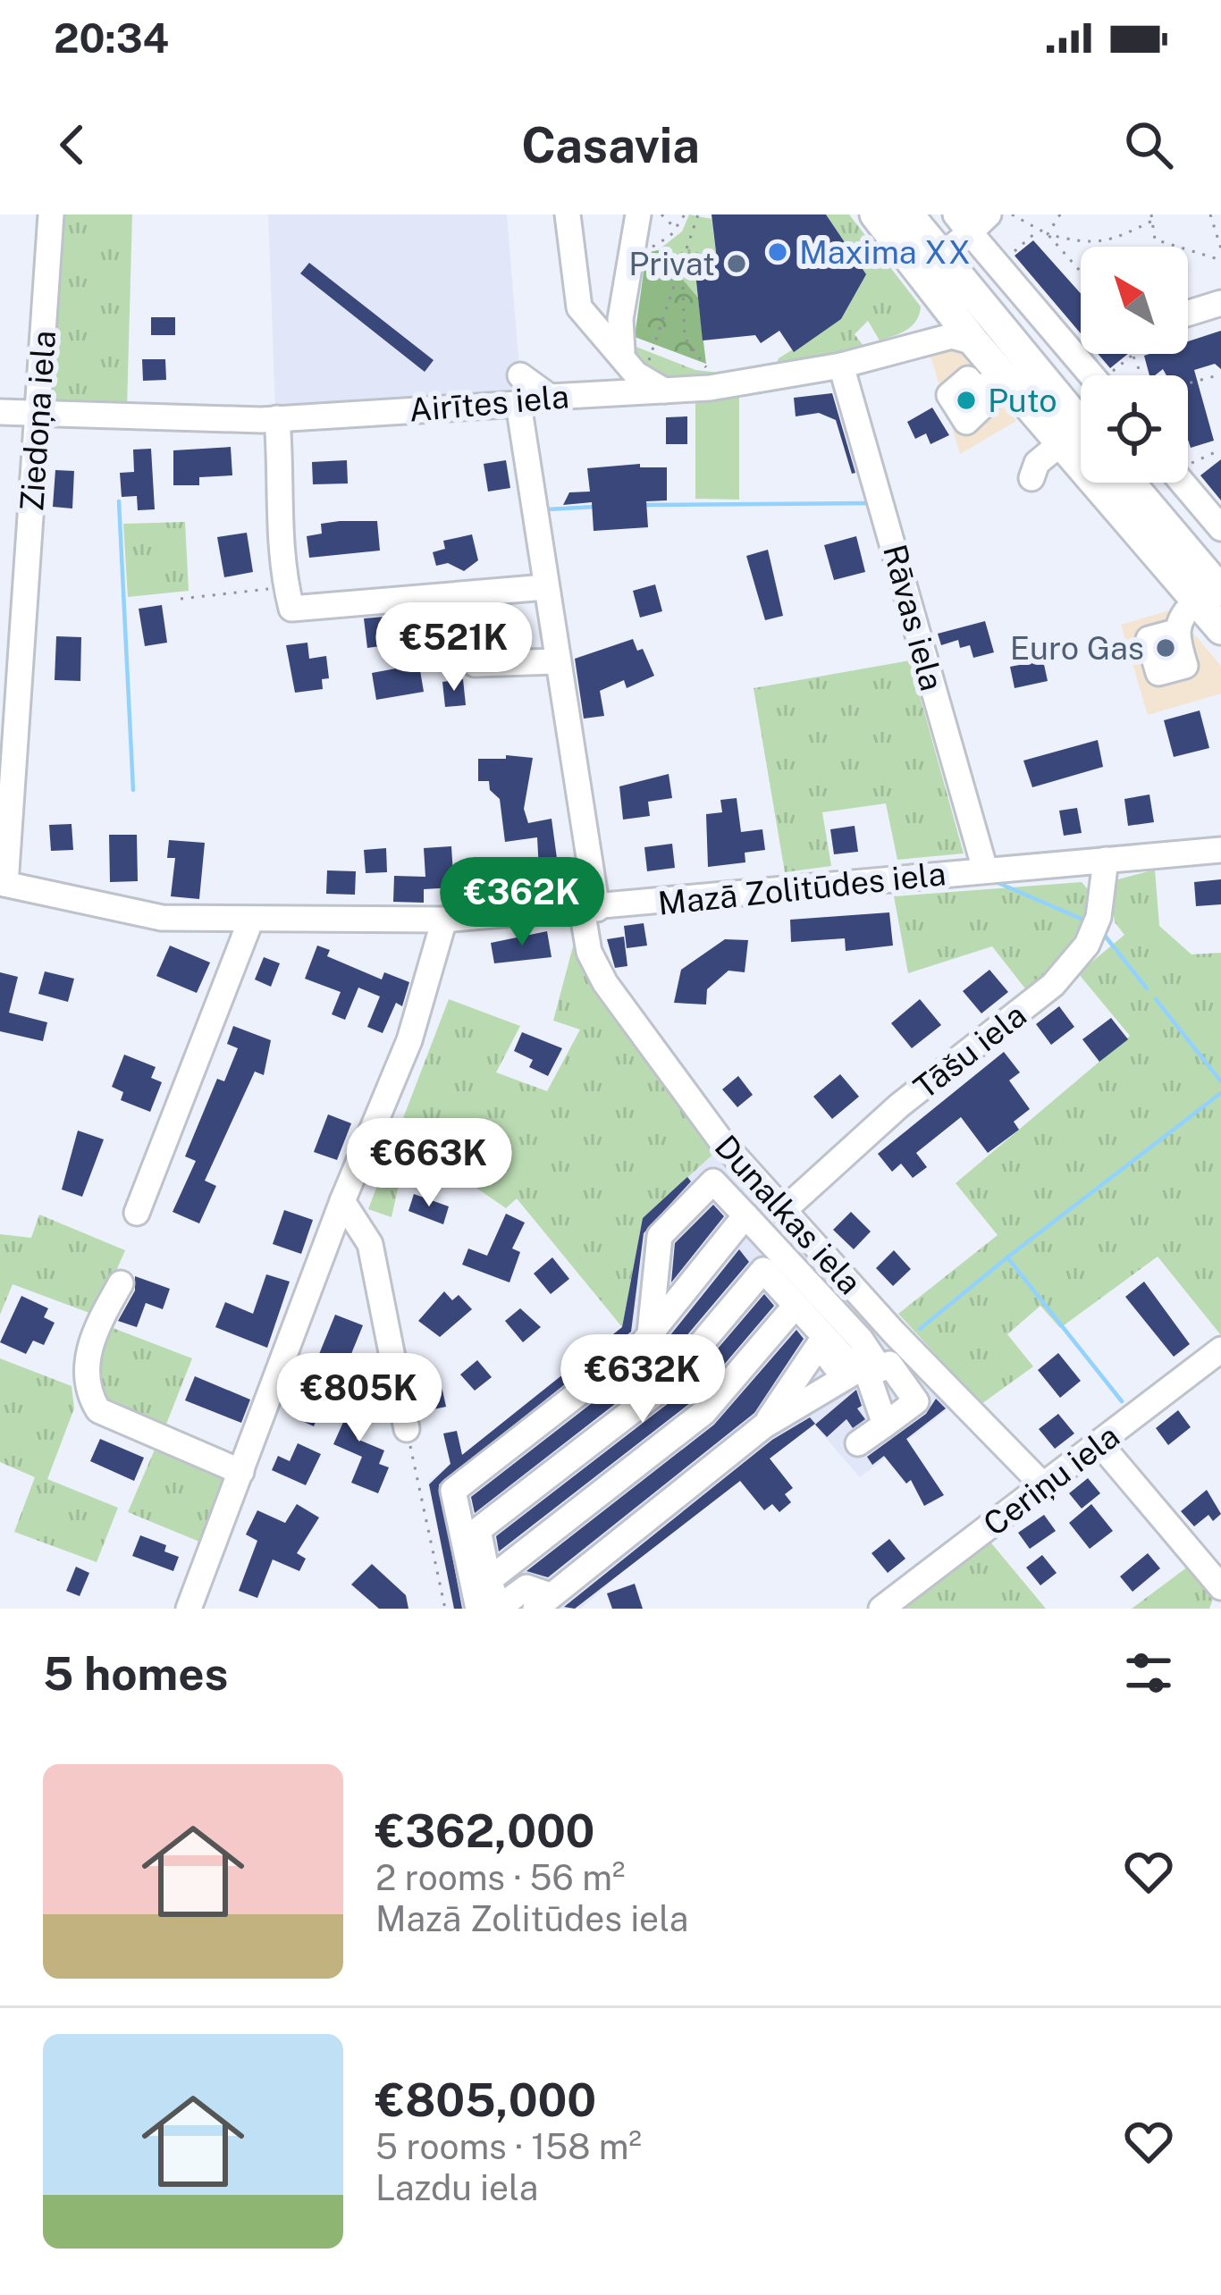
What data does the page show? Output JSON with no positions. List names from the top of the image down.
{
  "streets": {
    "street": [
      "Airītes iela",
      "Ziedoņa iela",
      "Rāvas iela",
      "Mazā Zolitūdes iela",
      "Tāšu iela",
      "Dunalkas iela",
      "Ceriņu iela"
    ]
  },
  "crossings": [
    ["Airītes iela", "Ziedoņa iela"],
    ["Airītes iela", "Rāvas iela"],
    ["Airītes iela", "Dunalkas iela"],
    ["Ziedoņa iela", "Mazā Zolitūdes iela"],
    ["Rāvas iela", "Mazā Zolitūdes iela"],
    ["Mazā Zolitūdes iela", "Tāšu iela"],
    ["Mazā Zolitūdes iela", "Dunalkas iela"],
    ["Tāšu iela", "Dunalkas iela"],
    ["Dunalkas iela", "Ceriņu iela"]
  ],
  "places": [
    "Maxima XX",
    "Privat",
    "Puto",
    "Euro Gas"
  ],
  "north": "top left",
  "page": {
    "status": "20:34",
    "header": "Casavia",
    "price": [
      "€521K",
      "€362K",
      "€663K",
      "€632K",
      "€805K"
    ],
    "heading": "5 homes",
    "list": [
      {
        "name": "€362,000",
        "note": "2 rooms · 56 m² · Mazā Zolitūdes iela"
      },
      {
        "name": "€805,000",
        "note": "5 rooms · 158 m² · Lazdu iela"
      }
    ]
  }
}
